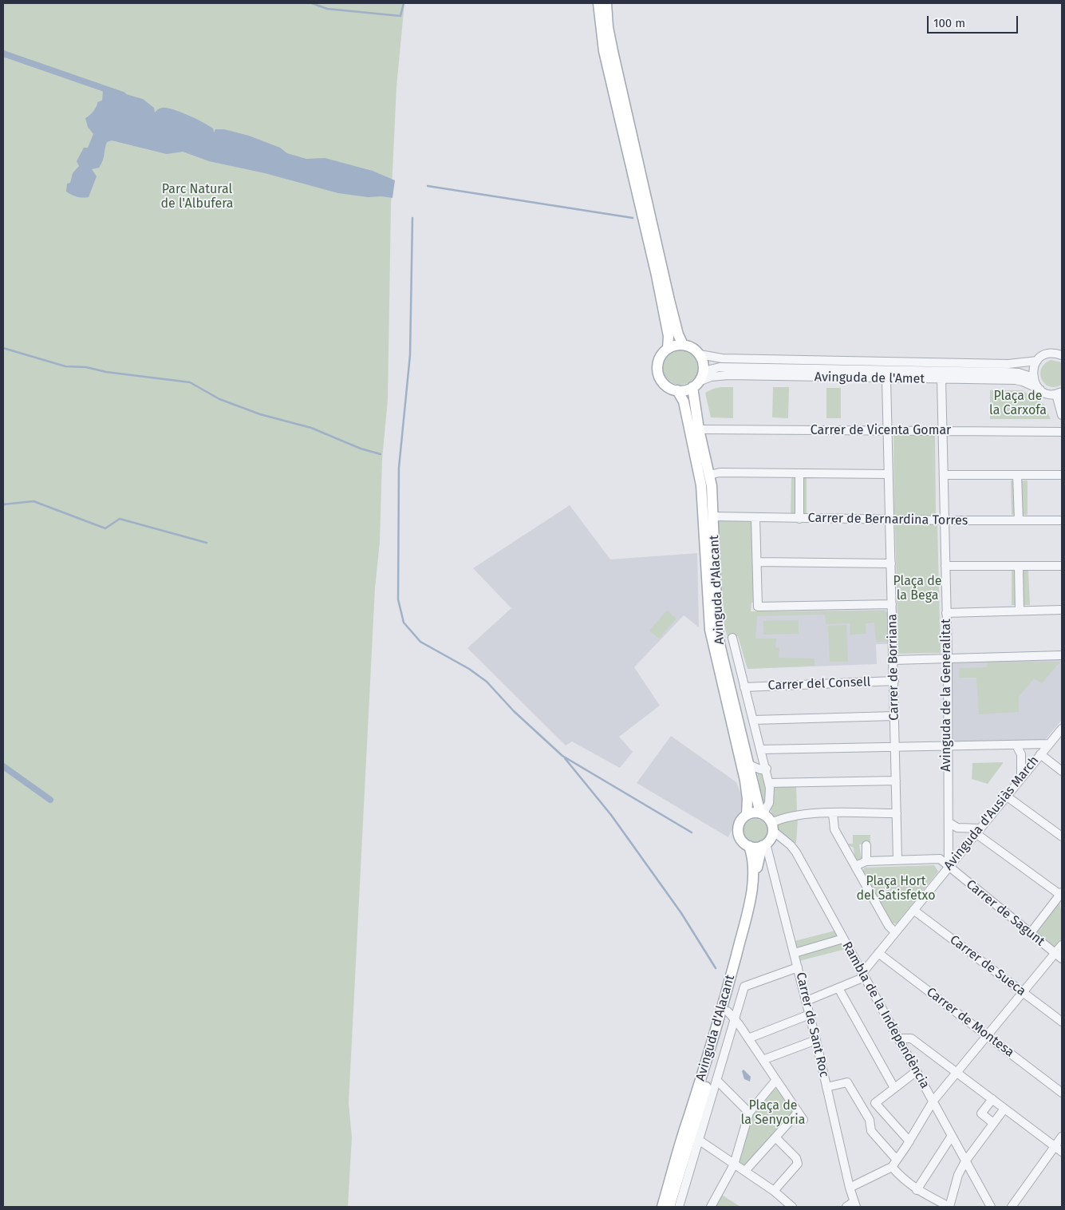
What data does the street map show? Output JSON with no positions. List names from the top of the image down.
{
  "streets": {
    "main road": ["Avinguda d'Alacant"],
    "street": [
      "Avinguda de l'Amet",
      "Carrer de Vicenta Gomar",
      "Carrer de Bernardina Torres",
      "Carrer de Borriana",
      "Carrer del Consell",
      "Avinguda de la Generalitat",
      "Avinguda d'Ausiàs March",
      "Carrer de Sagunt",
      "Carrer de Sueca",
      "Rambla de la Independència",
      "Carrer de Montesa",
      "Carrer de Sant Roc"
    ]
  },
  "crossings": [
    ["Avinguda de l'Amet", "Avinguda d'Alacant"],
    ["Avinguda de l'Amet", "Carrer de Borriana"],
    ["Avinguda de l'Amet", "Avinguda de la Generalitat"],
    ["Carrer de Vicenta Gomar", "Avinguda d'Alacant"],
    ["Carrer de Vicenta Gomar", "Carrer de Borriana"],
    ["Carrer de Vicenta Gomar", "Avinguda de la Generalitat"],
    ["Carrer de Bernardina Torres", "Avinguda d'Alacant"],
    ["Carrer de Bernardina Torres", "Carrer de Borriana"],
    ["Carrer de Bernardina Torres", "Avinguda de la Generalitat"],
    ["Avinguda d'Alacant", "Carrer del Consell"],
    ["Avinguda d'Alacant", "Rambla de la Independència"],
    ["Avinguda d'Alacant", "Carrer de Sant Roc"],
    ["Carrer de Borriana", "Carrer del Consell"],
    ["Carrer de Borriana", "Carrer de Sagunt"],
    ["Avinguda de la Generalitat", "Avinguda d'Ausiàs March"],
    ["Avinguda de la Generalitat", "Carrer de Sagunt"],
    ["Avinguda d'Ausiàs March", "Carrer de Sagunt"],
    ["Avinguda d'Ausiàs March", "Carrer de Sueca"],
    ["Avinguda d'Ausiàs March", "Rambla de la Independència"],
    ["Avinguda d'Ausiàs March", "Carrer de Montesa"],
    ["Rambla de la Independència", "Carrer de Sant Roc"]
  ],
  "parks": [
    "Parc Natural de l'Albufera",
    "Plaça de la Carxofa",
    "Plaça de la Bega",
    "Plaça Hort del Satisfetxo",
    "Plaça de la Senyoria"
  ],
  "scale_bar": "100 m"
}
